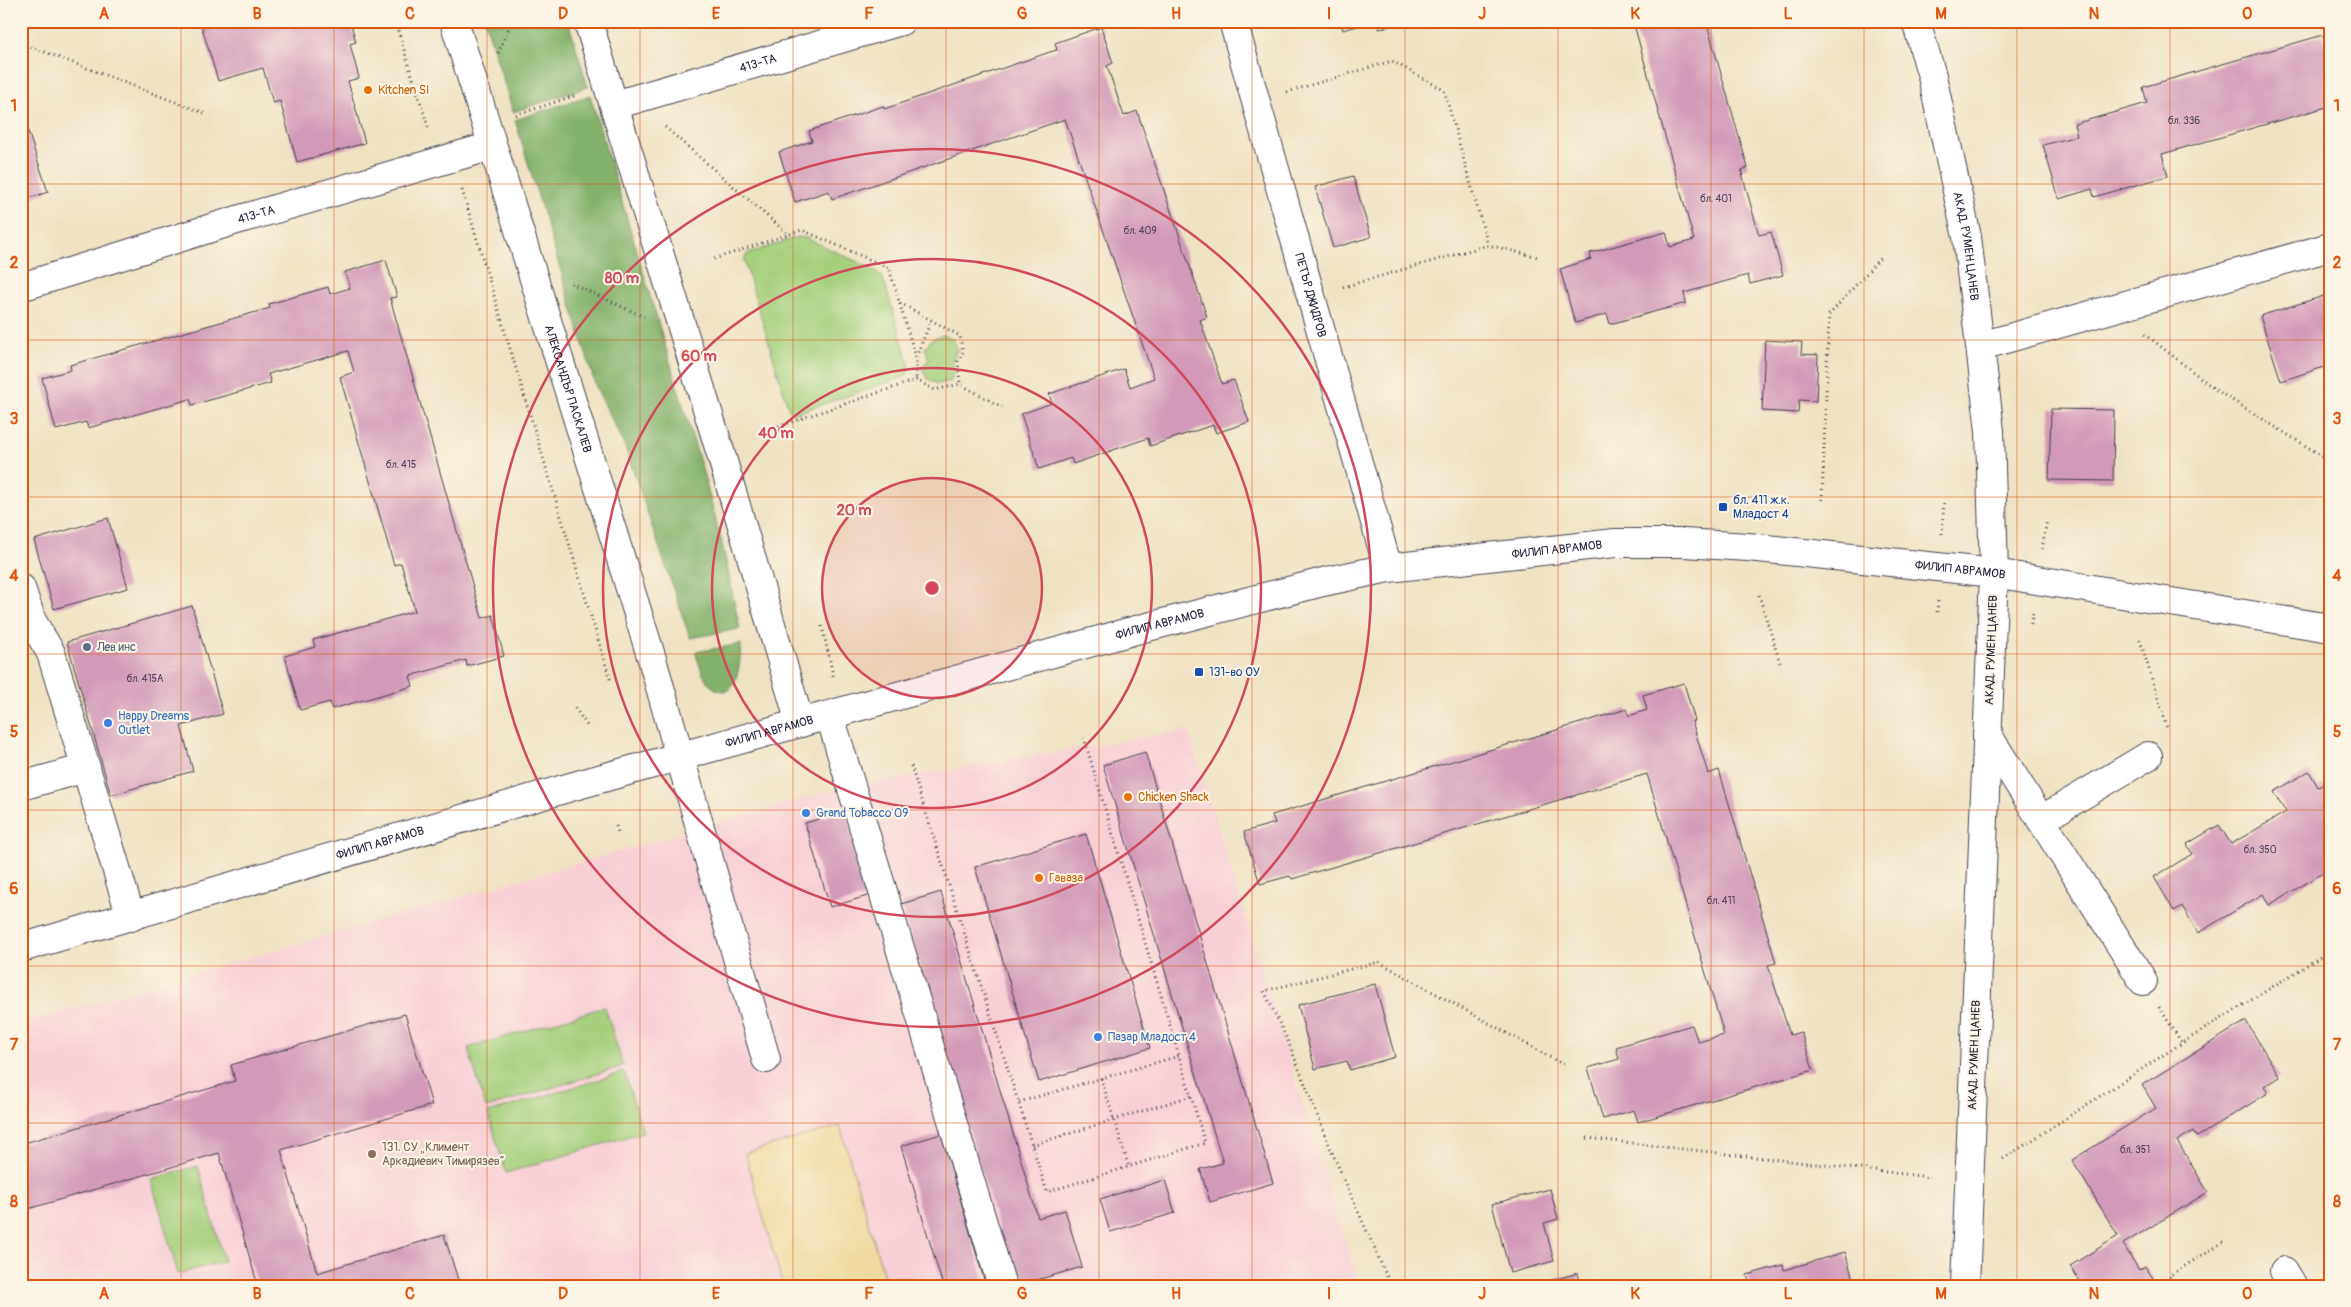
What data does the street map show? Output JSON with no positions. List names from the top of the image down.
{
  "streets": {
    "street": [
      "413-ТА",
      "АКАД. РУМЕН ЦАНЕВ",
      "ПЕТЪР ДЖИДРОВ",
      "АЛЕКСАНДЪР ПАСКАЛЕВ",
      "ФИЛИП АВРАМОВ"
    ]
  },
  "crossings": [
    ["413-ТА", "АЛЕКСАНДЪР ПАСКАЛЕВ"],
    ["АКАД. РУМЕН ЦАНЕВ", "ФИЛИП АВРАМОВ"],
    ["ПЕТЪР ДЖИДРОВ", "ФИЛИП АВРАМОВ"],
    ["АЛЕКСАНДЪР ПАСКАЛЕВ", "ФИЛИП АВРАМОВ"]
  ],
  "places": {
    "other": [
      "Kitchen SI",
      "Лев инс",
      "Happy Dreams Outlet",
      "Chicken Shack",
      "Grand Tobacco 09",
      "Гаваза",
      "Пазар Младост 4",
      "131. СУ „Климент Аркадиевич Тимирязев“"
    ],
    "transit": ["бл. 411 ж.к. Младост 4", "131-во ОУ"]
  },
  "house_numbers": [
    "бл. 336",
    "бл. 401",
    "бл. 409",
    "бл. 415",
    "бл. 415А",
    "бл. 350",
    "бл. 411",
    "бл. 351"
  ],
  "grid": {
    "columns": [
      "A",
      "B",
      "C",
      "D",
      "E",
      "F",
      "G",
      "H",
      "I",
      "J",
      "K",
      "L",
      "M",
      "N",
      "O"
    ],
    "rows": [
      "1",
      "2",
      "3",
      "4",
      "5",
      "6",
      "7",
      "8"
    ]
  },
  "rings": [
    "80 m",
    "60 m",
    "40 m",
    "20 m"
  ]
}
